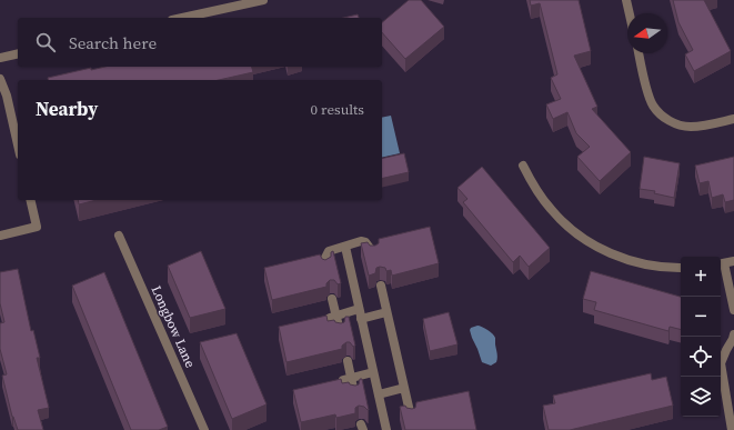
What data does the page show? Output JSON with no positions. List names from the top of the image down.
{
  "streets": {
    "street": ["Longbow Lane"]
  },
  "north": "left",
  "page": {
    "search": "Search here",
    "heading": ["Nearby", "0 results"],
    "map_buttons": ["+", "−"]
  }
}
